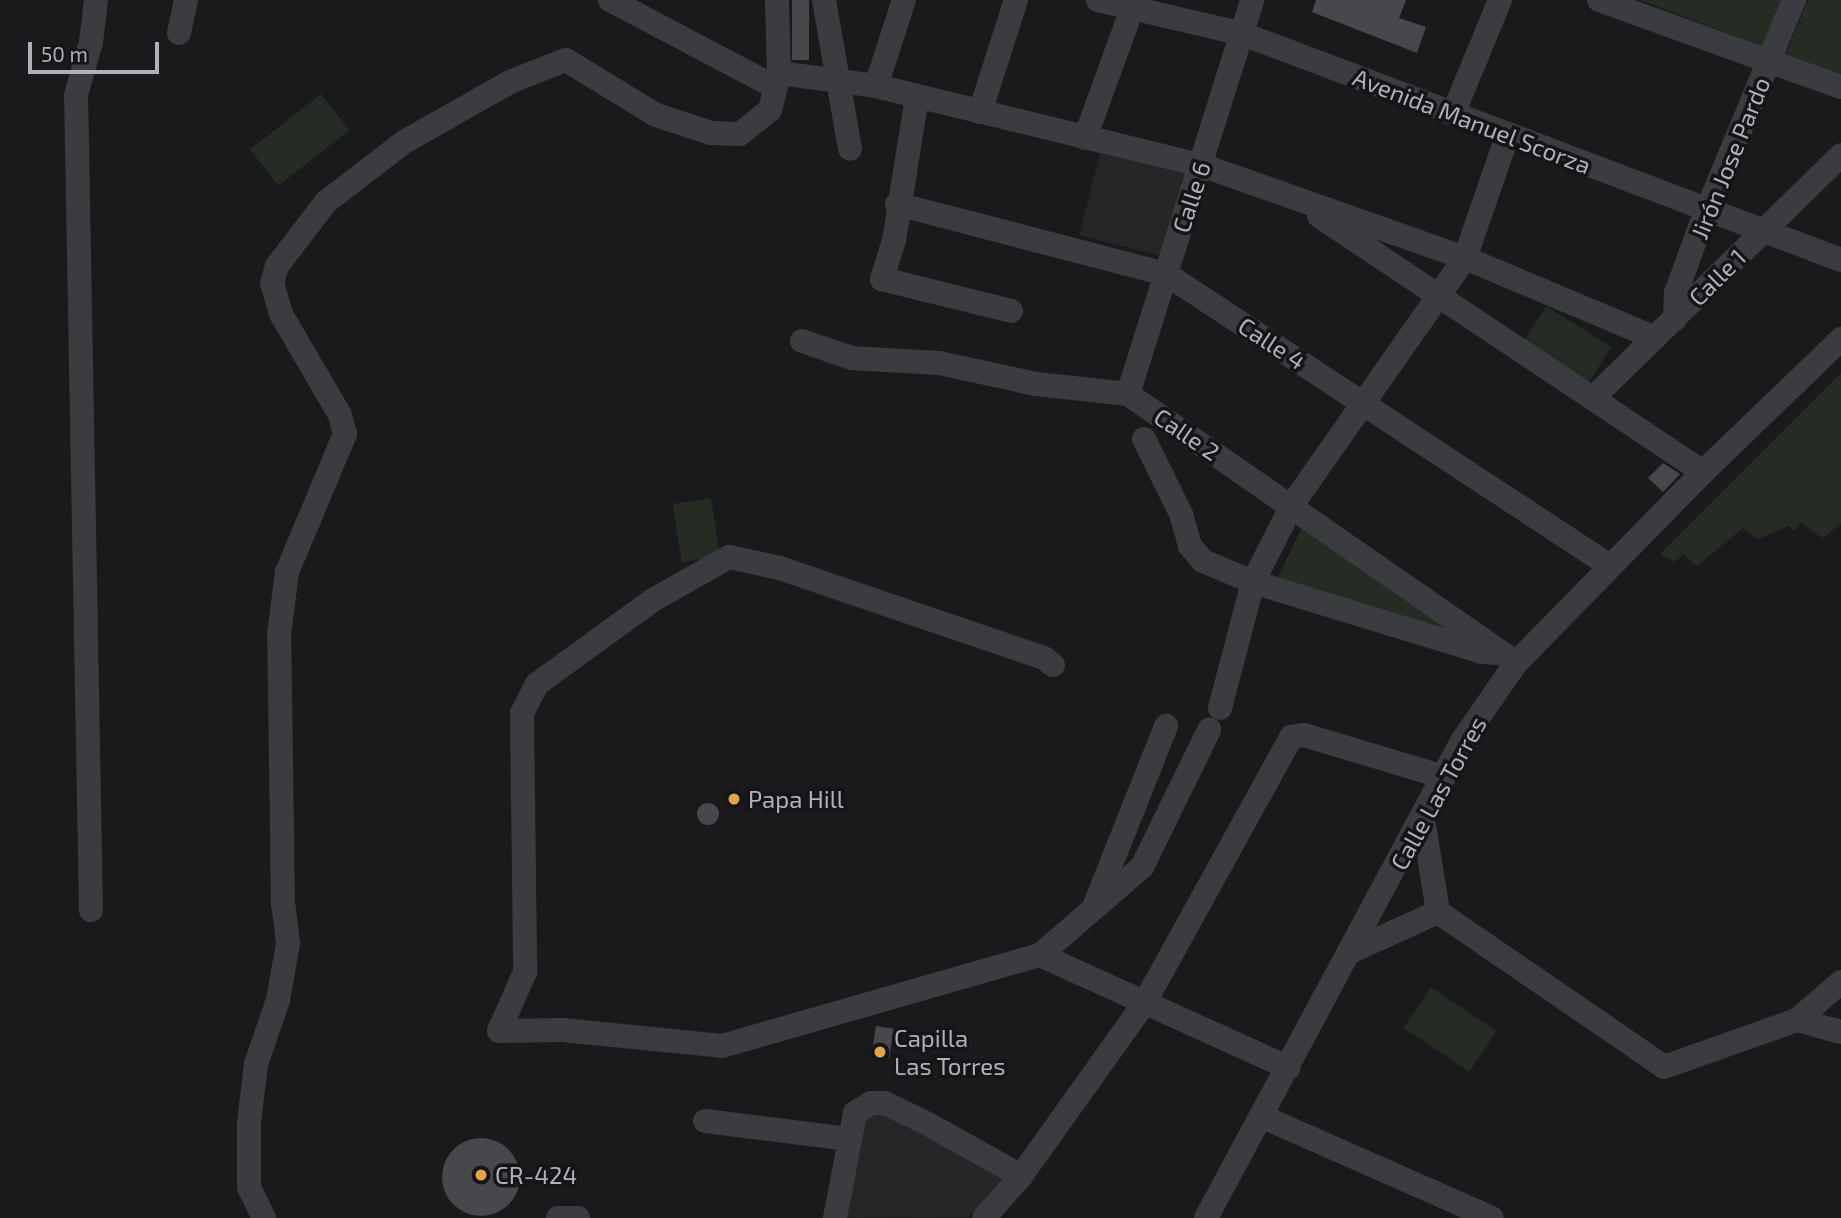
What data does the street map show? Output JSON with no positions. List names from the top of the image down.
{
  "streets": {
    "street": [
      "Avenida Manuel Scorza",
      "Jirón Jose Pardo",
      "Calle 6",
      "Calle 1",
      "Calle 4",
      "Calle 2",
      "Calle Las Torres"
    ]
  },
  "crossings": [
    ["Avenida Manuel Scorza", "Jirón Jose Pardo"],
    ["Avenida Manuel Scorza", "Calle 6"],
    ["Avenida Manuel Scorza", "Calle 1"],
    ["Jirón Jose Pardo", "Calle 1"],
    ["Calle 6", "Calle 4"],
    ["Calle 6", "Calle 2"],
    ["Calle 4", "Calle Las Torres"],
    ["Calle 2", "Calle Las Torres"]
  ],
  "places": ["Papa Hill", "Capilla Las Torres", "CR-424"],
  "scale_bar": "50 m"
}
